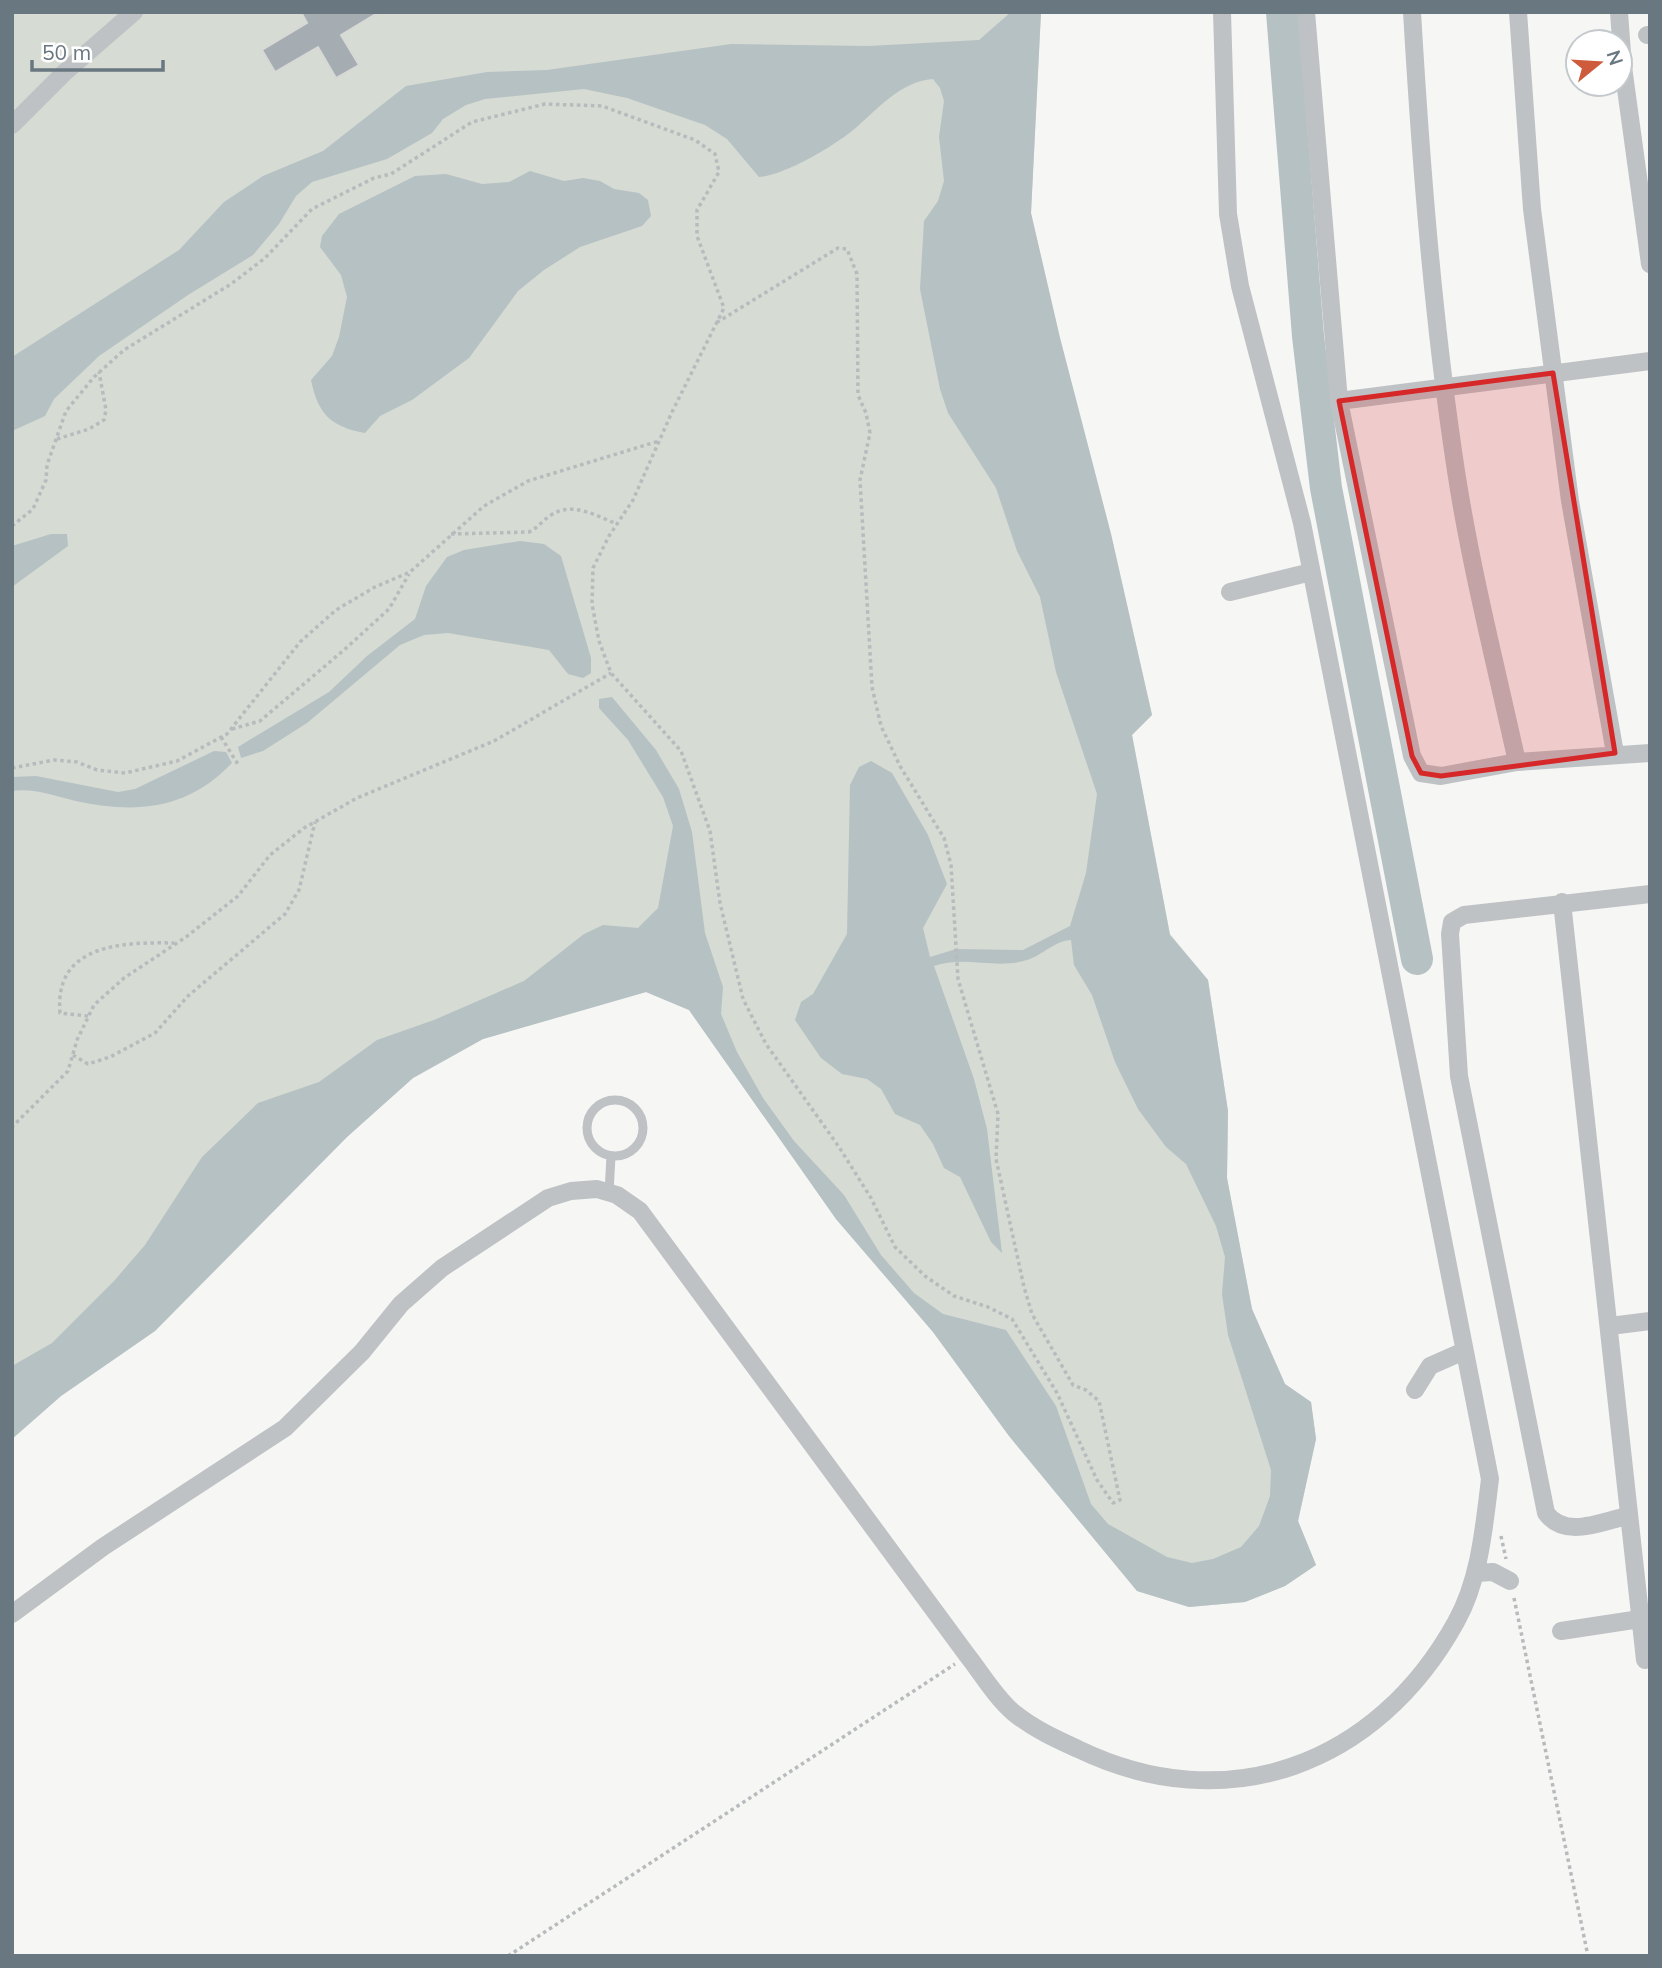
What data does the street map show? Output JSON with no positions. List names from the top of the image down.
{
  "scale_bar": "50 m",
  "north": "right"
}
